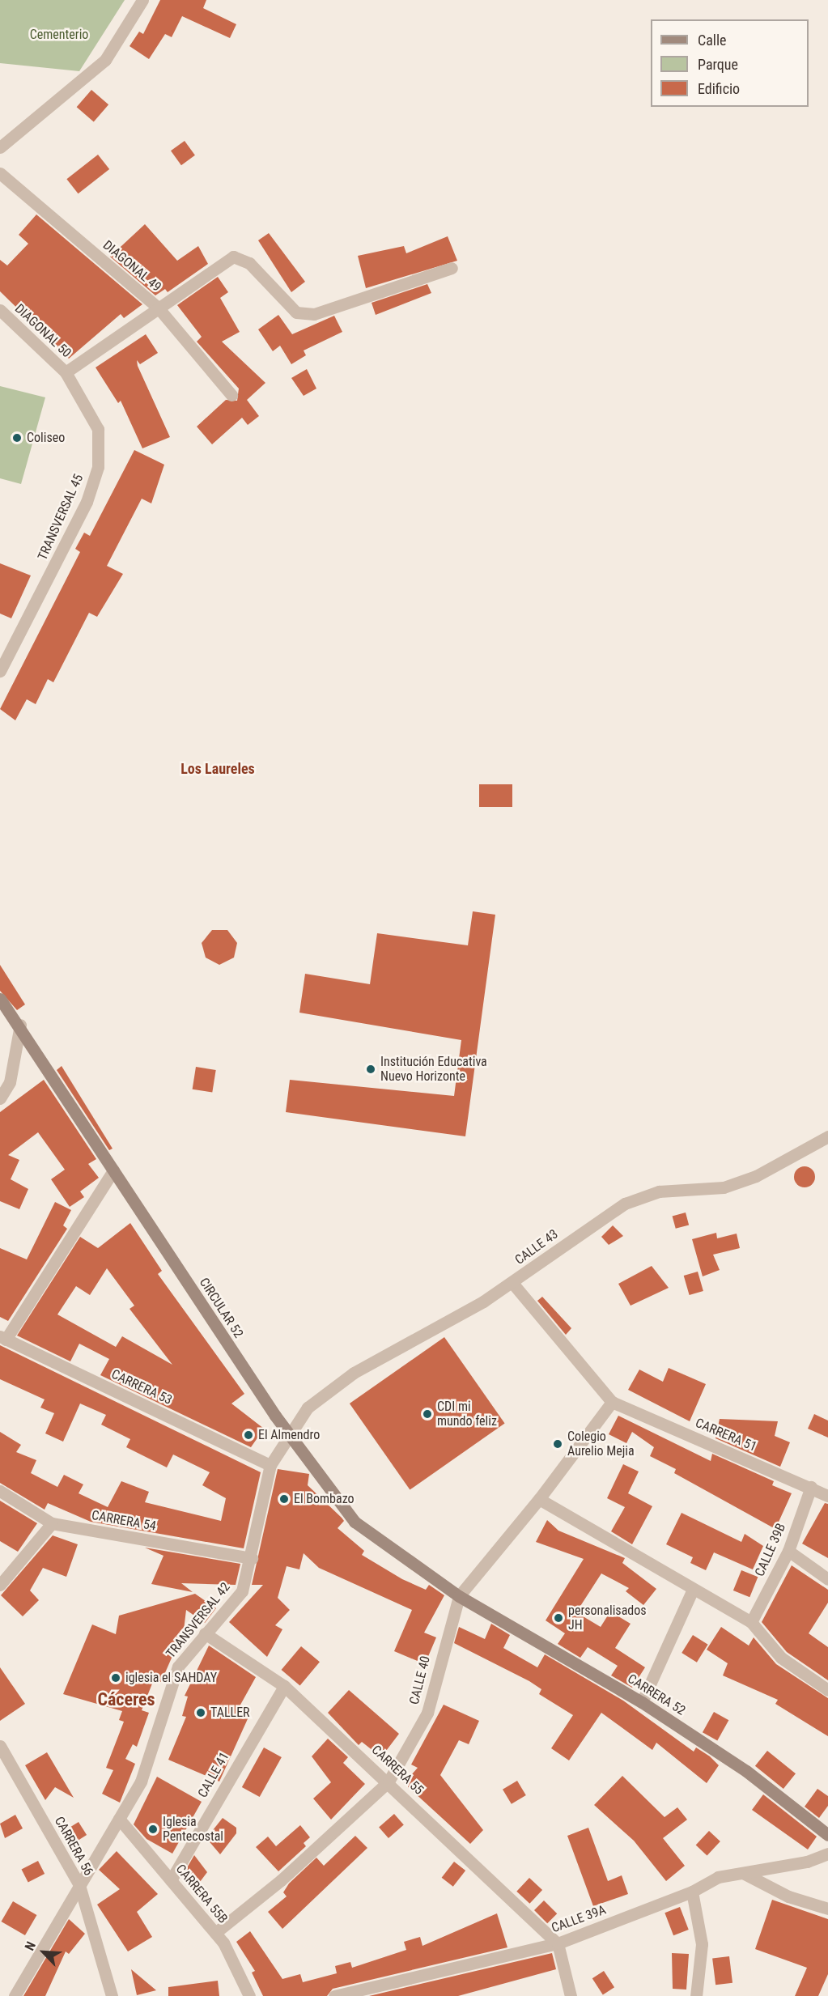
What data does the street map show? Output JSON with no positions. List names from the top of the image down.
{
  "streets": {
    "street": [
      "DIAGONAL 49",
      "DIAGONAL 50",
      "TRANSVERSAL 45",
      "CALLE 43",
      "CIRCULAR 52",
      "CARRERA 53",
      "CARRERA 51",
      "CARRERA 54",
      "CALLE 39B",
      "TRANSVERSAL 42",
      "CALLE 40",
      "CARRERA 52",
      "CARRERA 55",
      "CALLE 41",
      "CARRERA 56",
      "CARRERA 55B",
      "CALLE 39A"
    ]
  },
  "crossings": [
    ["DIAGONAL 50", "TRANSVERSAL 45"],
    ["CALLE 43", "CIRCULAR 52"],
    ["CALLE 43", "TRANSVERSAL 42"],
    ["CIRCULAR 52", "TRANSVERSAL 42"],
    ["CIRCULAR 52", "CALLE 40"],
    ["CIRCULAR 52", "CARRERA 52"],
    ["CARRERA 53", "TRANSVERSAL 42"],
    ["CARRERA 51", "CALLE 39B"],
    ["CARRERA 51", "CALLE 40"],
    ["CARRERA 54", "TRANSVERSAL 42"],
    ["TRANSVERSAL 42", "CARRERA 55"],
    ["TRANSVERSAL 42", "CARRERA 56"],
    ["TRANSVERSAL 42", "CARRERA 55B"],
    ["CALLE 40", "CARRERA 52"],
    ["CALLE 40", "CARRERA 55"],
    ["CALLE 40", "CARRERA 55B"],
    ["CARRERA 55", "CALLE 41"],
    ["CARRERA 55", "CALLE 39A"],
    ["CALLE 41", "CARRERA 55B"]
  ],
  "districts": ["Los Laureles", "Cáceres"],
  "parks": ["Cementerio"],
  "places": [
    "Coliseo",
    "Institución Educativa Nuevo Horizonte",
    "CDI mi mundo feliz",
    "El Almendro",
    "Colegio Aurelio Mejia",
    "El Bombazo",
    "personalisados JH",
    "iglesia el SAHDAY",
    "TALLER",
    "Iglesia Pentecostal"
  ],
  "legend": ["Calle", "Parque", "Edificio"],
  "north": "top left"
}
